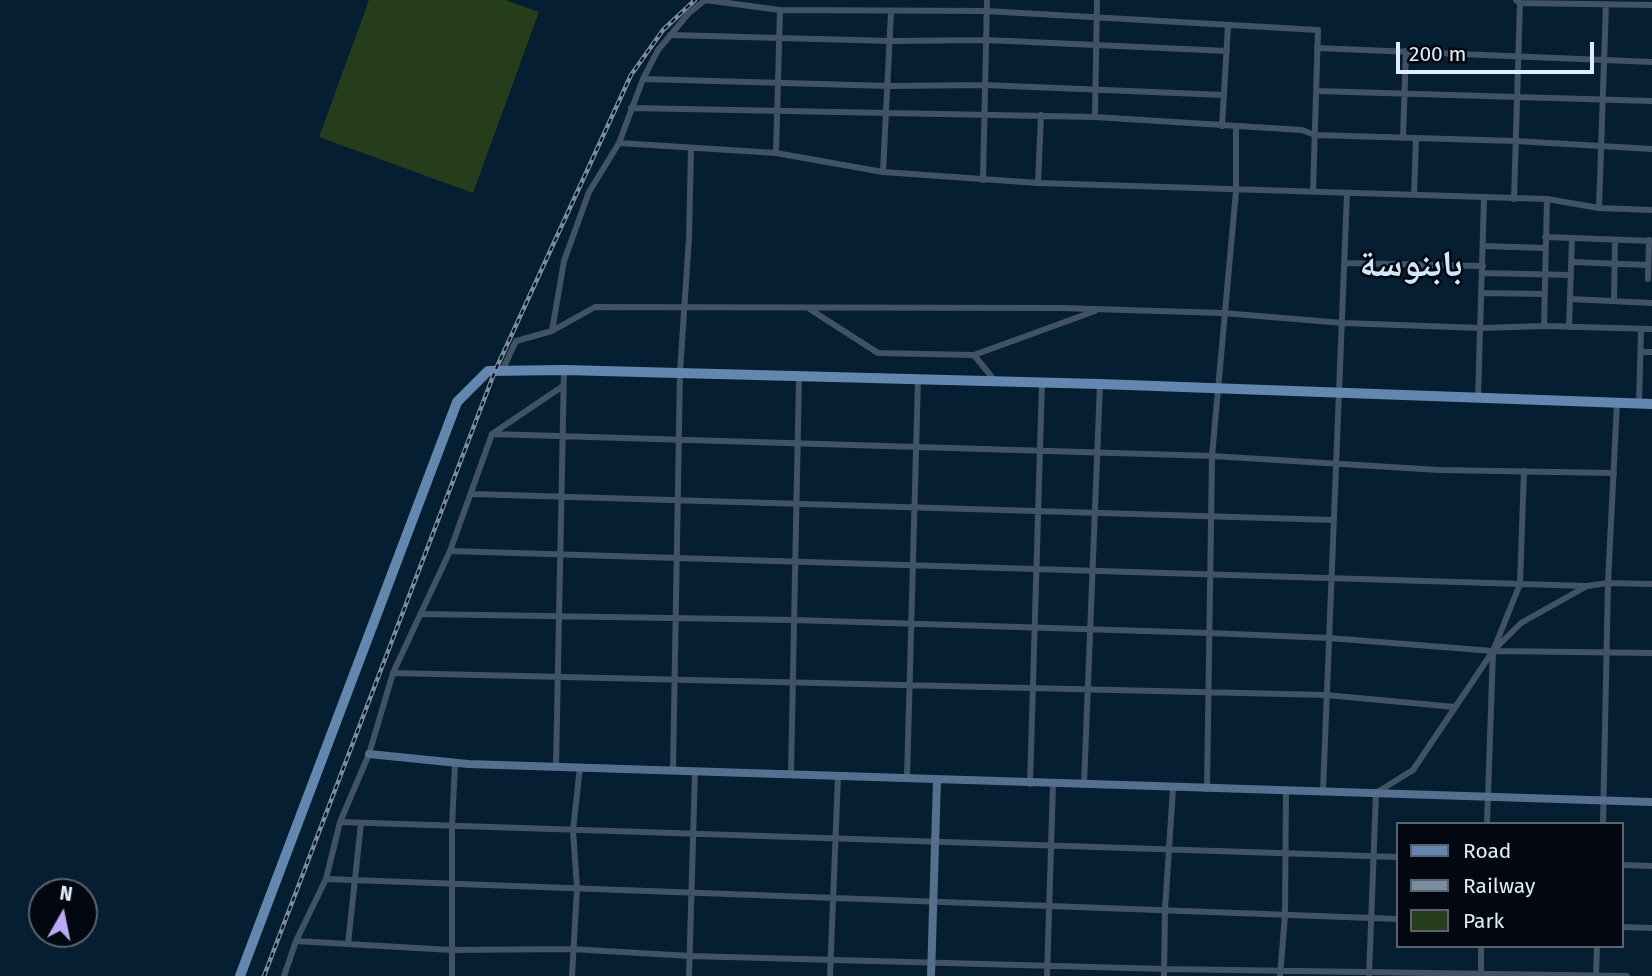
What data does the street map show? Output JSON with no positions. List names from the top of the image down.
{
  "districts": ["بابنوسة"],
  "legend": ["Road", "Railway", "Park"],
  "scale_bar": "200 m",
  "north": "top"
}
